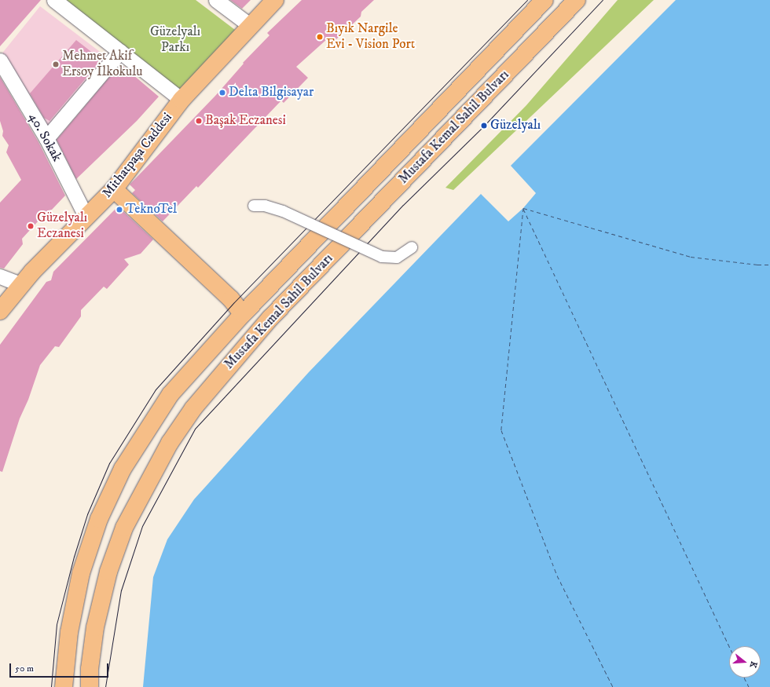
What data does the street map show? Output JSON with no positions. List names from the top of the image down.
{
  "streets": {
    "main road": ["Mustafa Kemal Sahil Bulvarı", "Mithatpaşa Caddesi"],
    "street": ["40. Sokak"]
  },
  "crossings": [
    ["40. Sokak", "Mithatpaşa Caddesi"]
  ],
  "parks": ["Güzelyalı Parkı"],
  "places": [
    "Bıyık Nargile Evi - Vision Port",
    "Mehmet Akif Ersoy İlkokulu",
    "Delta Bilgisayar",
    "Başak Eczanesi",
    "Güzelyalı",
    "TeknoTel",
    "Güzelyalı Eczanesi"
  ],
  "scale_bar": "50 m",
  "north": "right"
}
